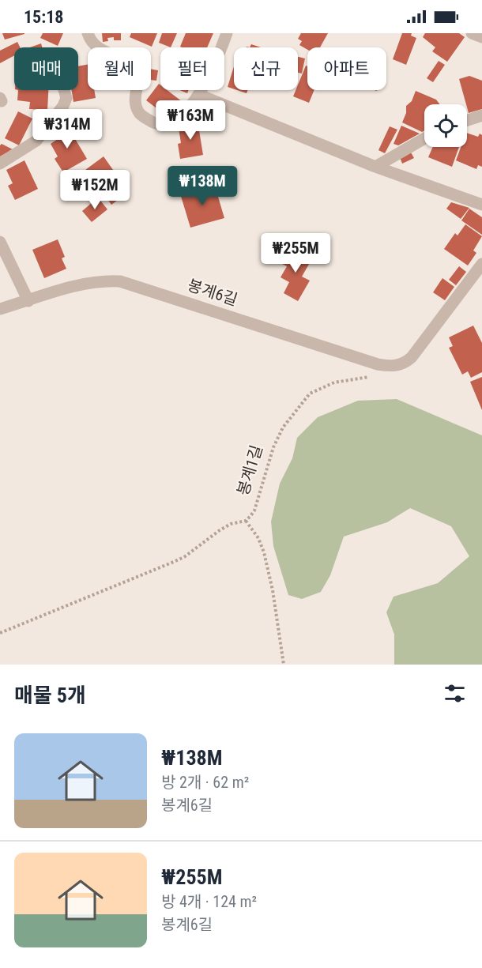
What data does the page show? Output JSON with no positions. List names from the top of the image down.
{
  "streets": {
    "street": ["봉계6길"],
    "path": ["봉계1길"]
  },
  "page": {
    "status": "15:18",
    "chip": [
      "매매",
      "월세",
      "필터",
      "신규",
      "아파트"
    ],
    "price": [
      "₩163M",
      "₩314M",
      "₩138M",
      "₩152M",
      "₩255M"
    ],
    "heading": "매물 5개",
    "list": [
      {
        "name": "₩138M",
        "note": "방 2개 · 62 m² · 봉계6길"
      },
      {
        "name": "₩255M",
        "note": "방 4개 · 124 m² · 봉계6길"
      }
    ]
  }
}
